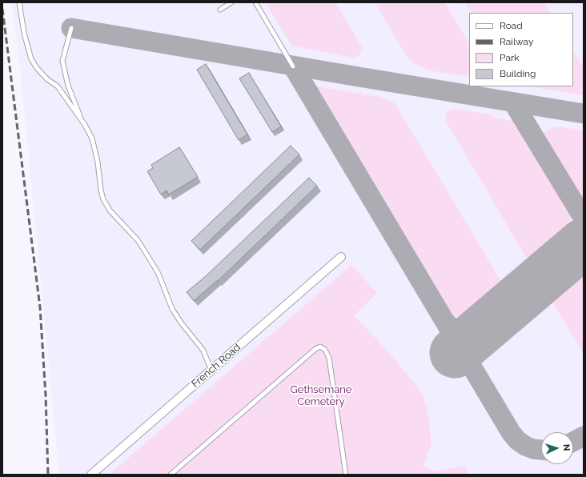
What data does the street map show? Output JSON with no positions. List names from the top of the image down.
{
  "streets": {
    "street": ["French Road"]
  },
  "parks": ["Gethsemane Cemetery"],
  "legend": [
    "Road",
    "Railway",
    "Park",
    "Building"
  ],
  "north": "right"
}
